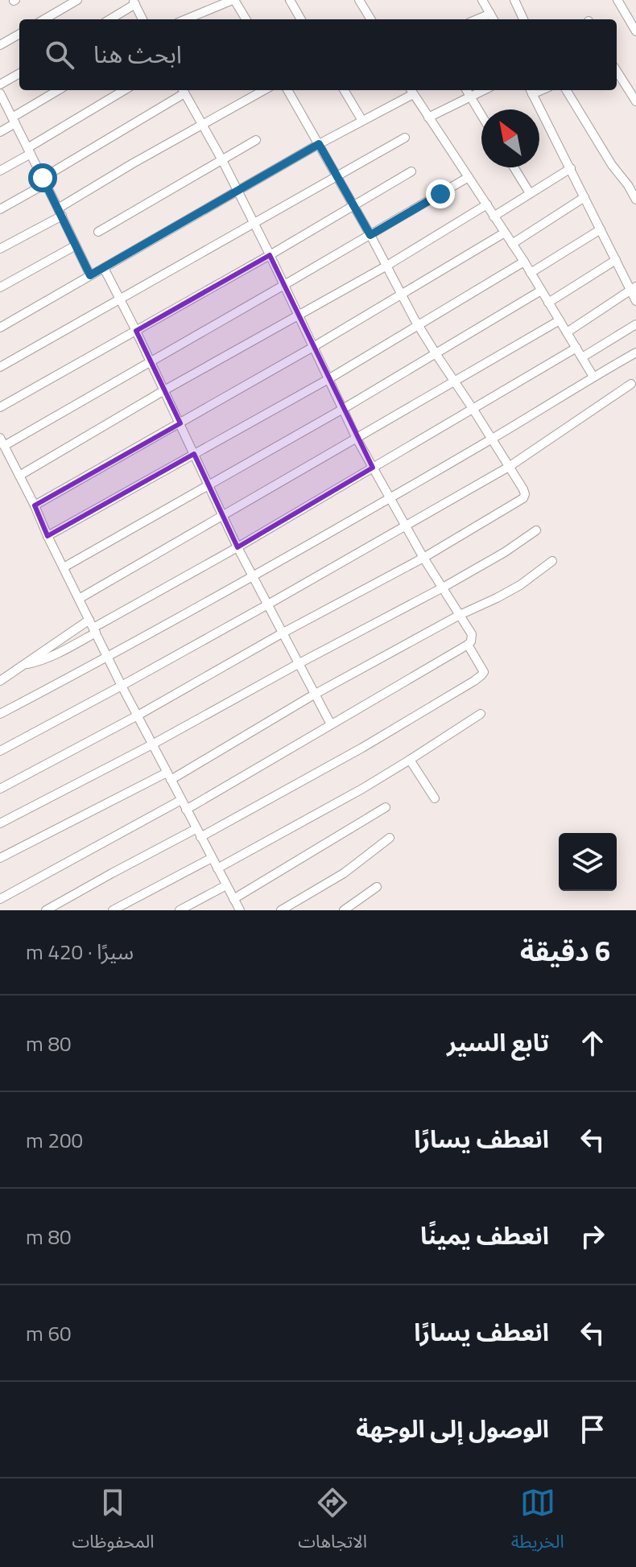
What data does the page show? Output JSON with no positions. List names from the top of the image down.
{
  "north": "top left",
  "page": {
    "search": "ابحث هنا",
    "heading": ["6 دقيقة", "سيرًا · 420 m"],
    "list": [
      ["تابع السير", "80 m"],
      ["انعطف يسارًا", "200 m"],
      ["انعطف يمينًا", "80 m"],
      ["انعطف يسارًا", "60 m"],
      "الوصول إلى الوجهة"
    ],
    "nav": ["الخريطة", "الاتجاهات", "المحفوظات"]
  }
}
